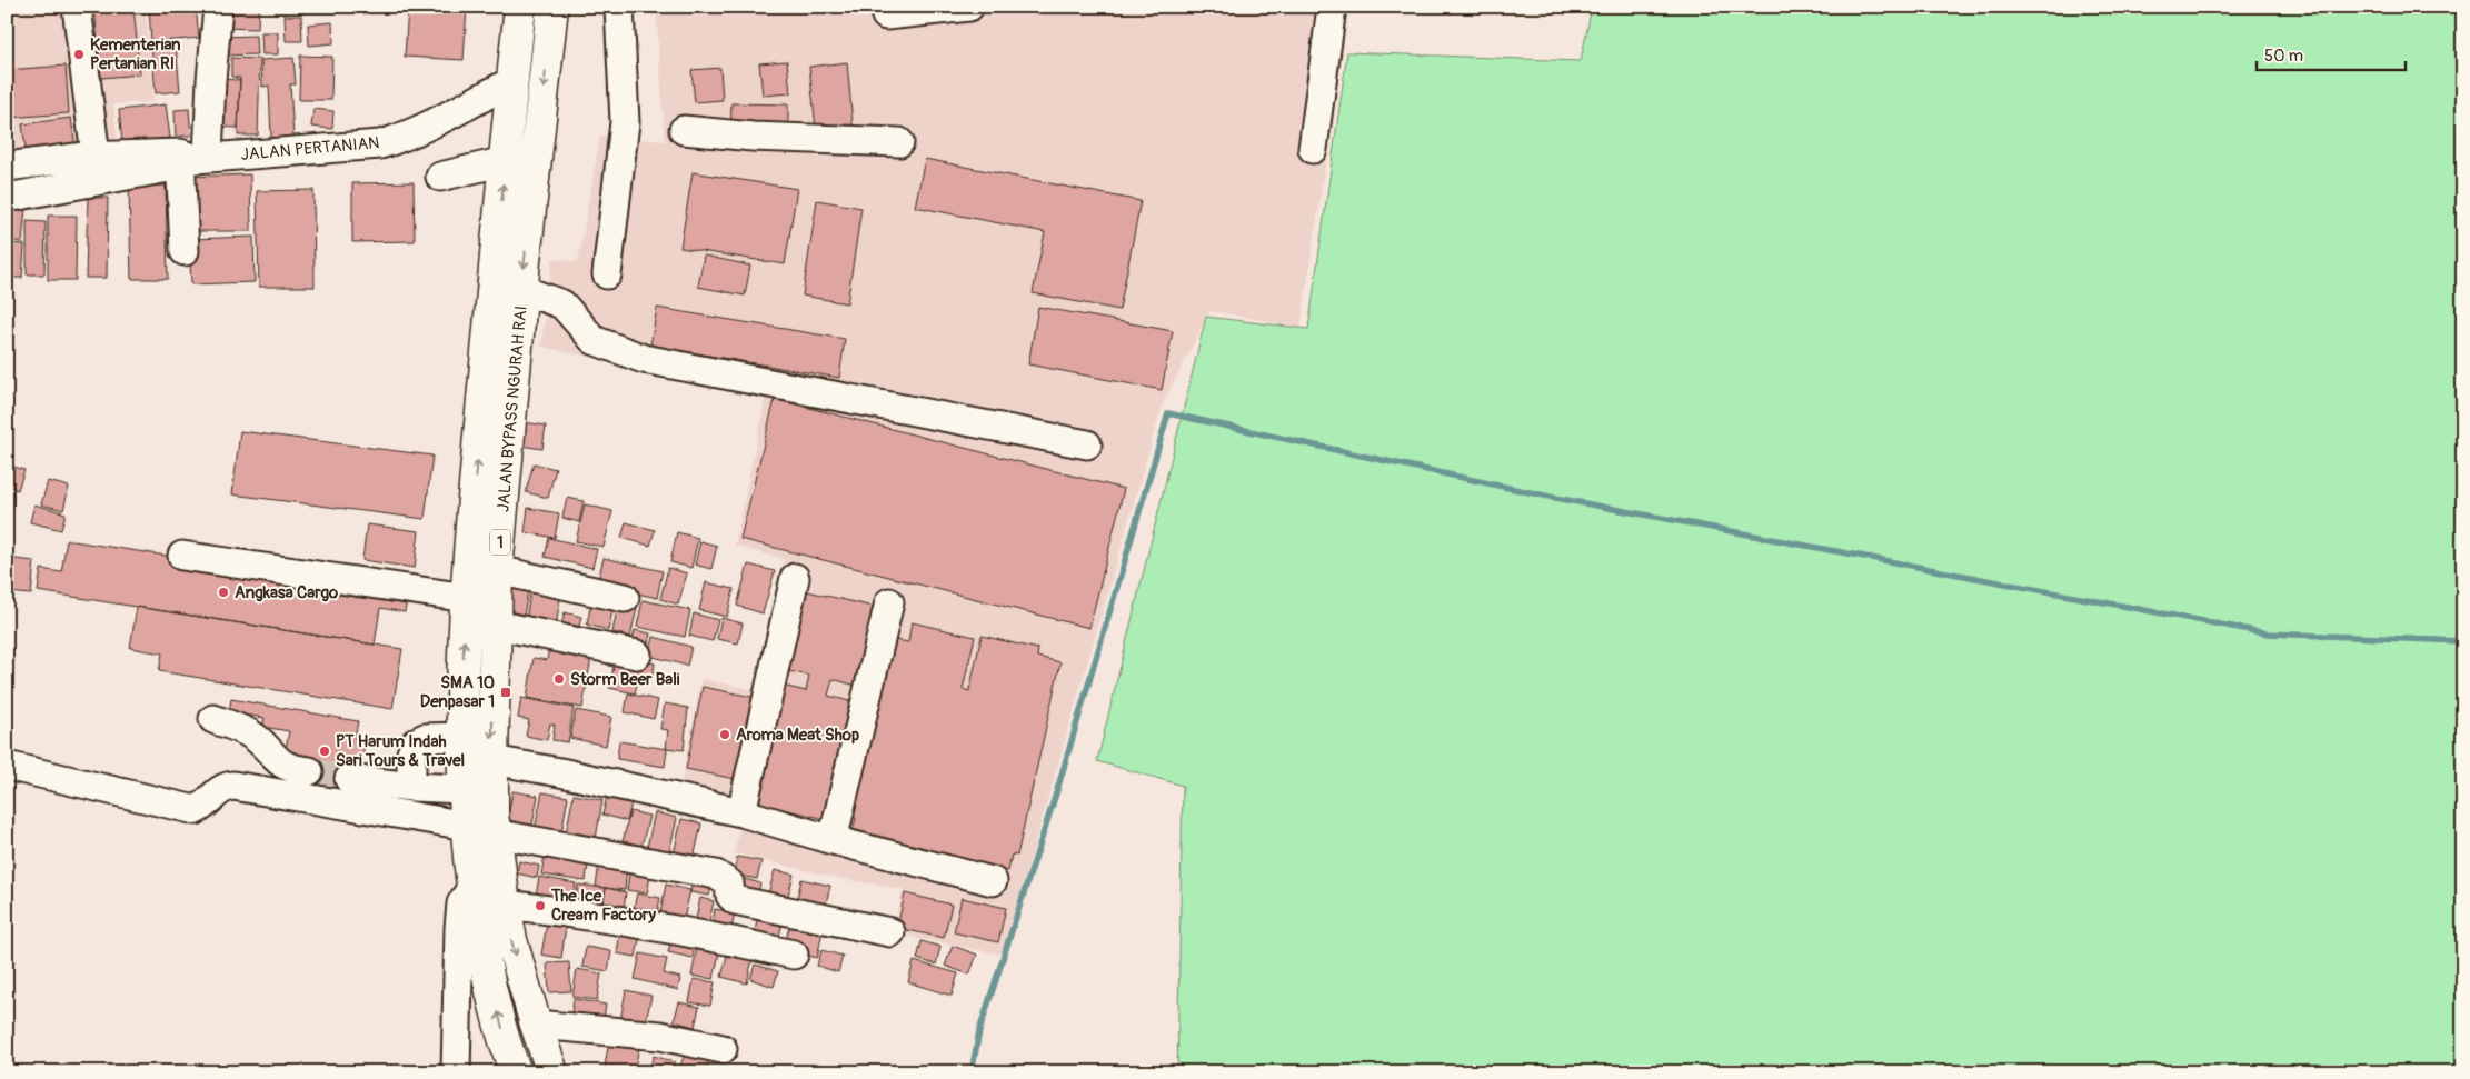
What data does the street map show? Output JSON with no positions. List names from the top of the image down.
{
  "streets": {
    "highway": ["JALAN BYPASS NGURAH RAI", "1"],
    "street": ["JALAN PERTANIAN"]
  },
  "crossings": [
    ["JALAN PERTANIAN", "JALAN BYPASS NGURAH RAI"]
  ],
  "places": {
    "other": [
      "Kementerian Pertanian RI",
      "Angkasa Cargo",
      "Storm Beer Bali",
      "Aroma Meat Shop",
      "PT Harum Indah Sari Tours & Travel",
      "The Ice Cream Factory"
    ],
    "transit": ["SMA 10 Denpasar 1"]
  },
  "scale_bar": "50 m"
}
